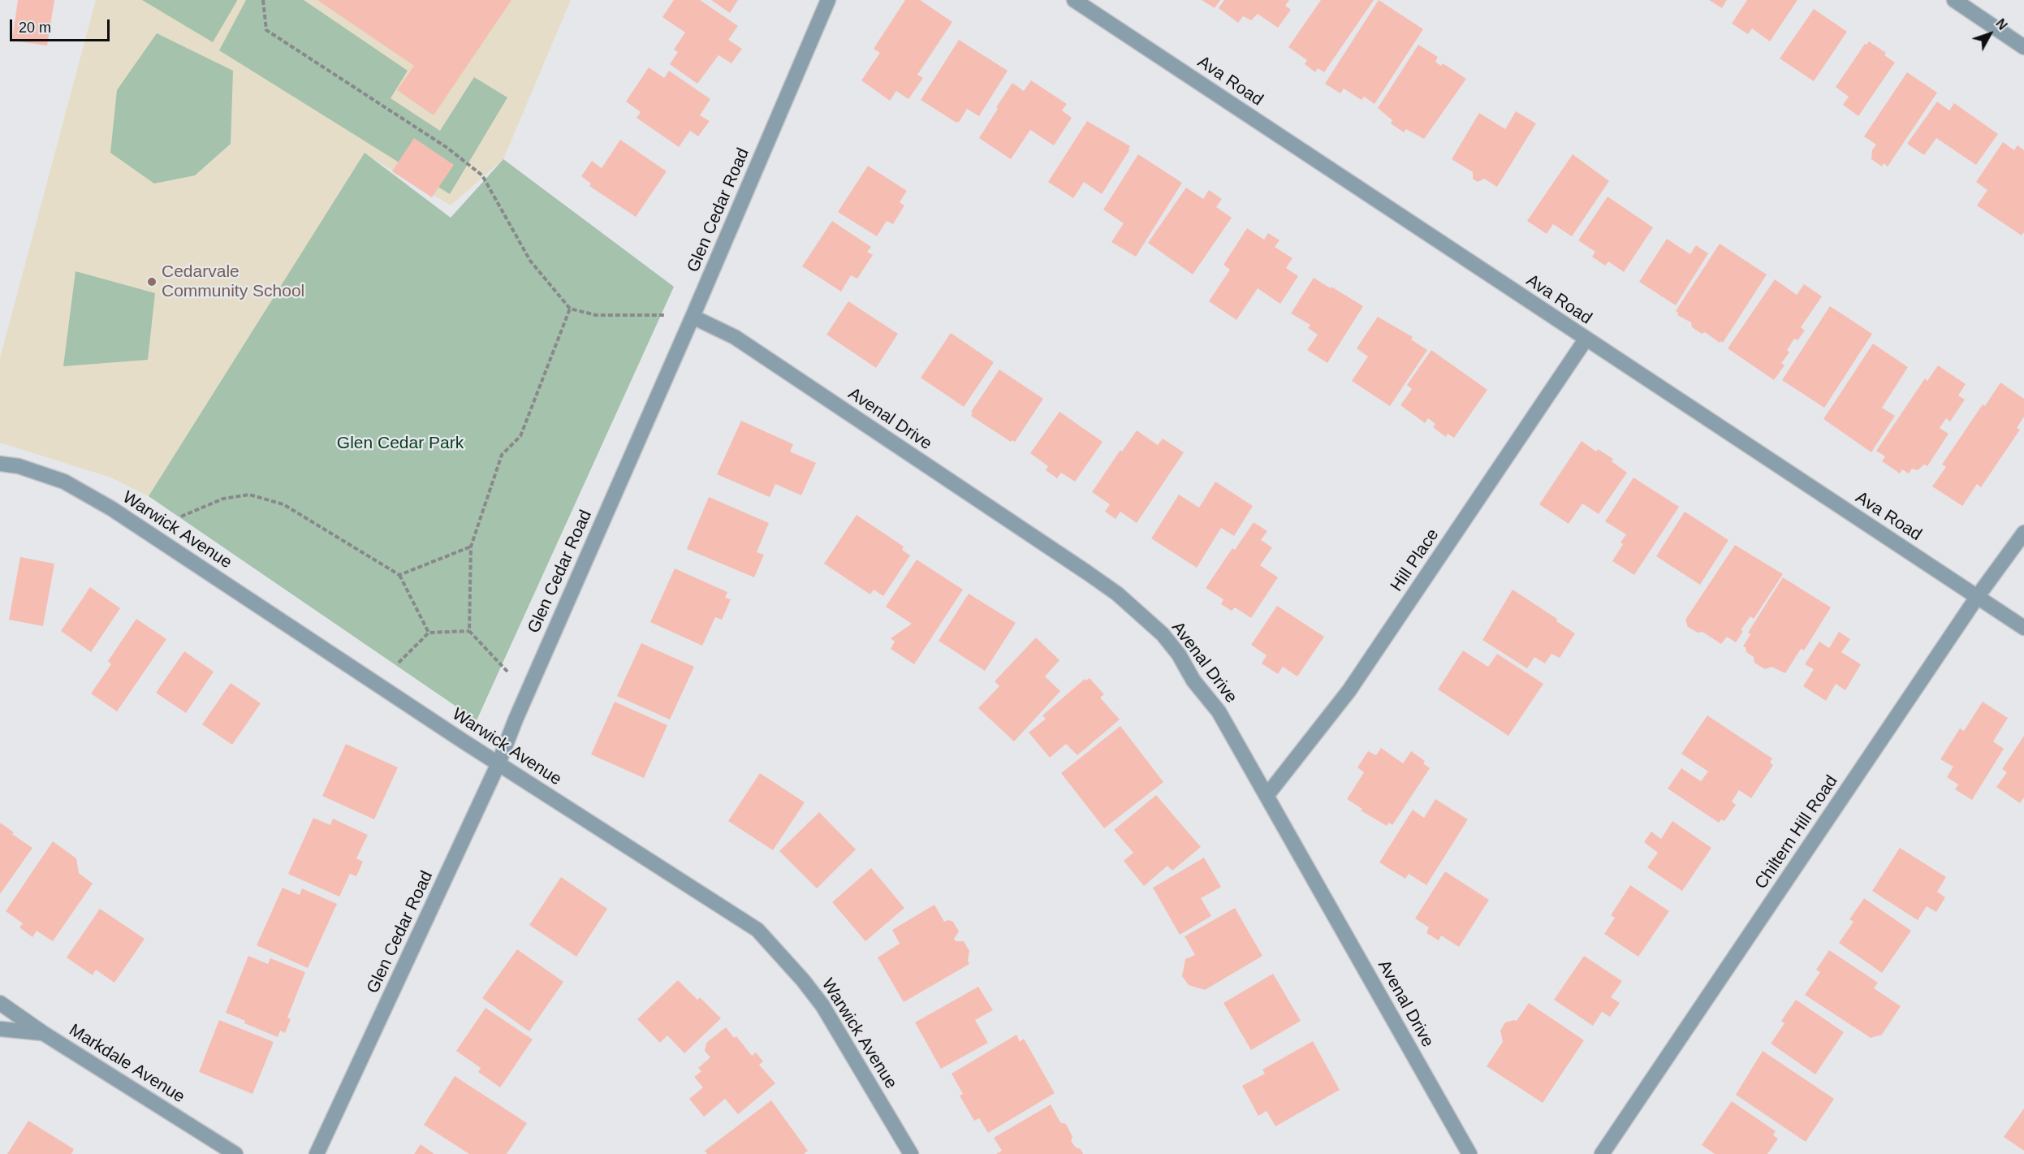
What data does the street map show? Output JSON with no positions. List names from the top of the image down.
{
  "streets": {
    "street": [
      "Ava Road",
      "Glen Cedar Road",
      "Avenal Drive",
      "Warwick Avenue",
      "Hill Place",
      "Chiltern Hill Road",
      "Markdale Avenue"
    ]
  },
  "crossings": [
    ["Ava Road", "Hill Place"],
    ["Ava Road", "Chiltern Hill Road"],
    ["Glen Cedar Road", "Avenal Drive"],
    ["Glen Cedar Road", "Warwick Avenue"],
    ["Avenal Drive", "Hill Place"]
  ],
  "parks": ["Glen Cedar Park"],
  "places": ["Cedarvale Community School"],
  "scale_bar": "20 m",
  "north": "top right"
}
